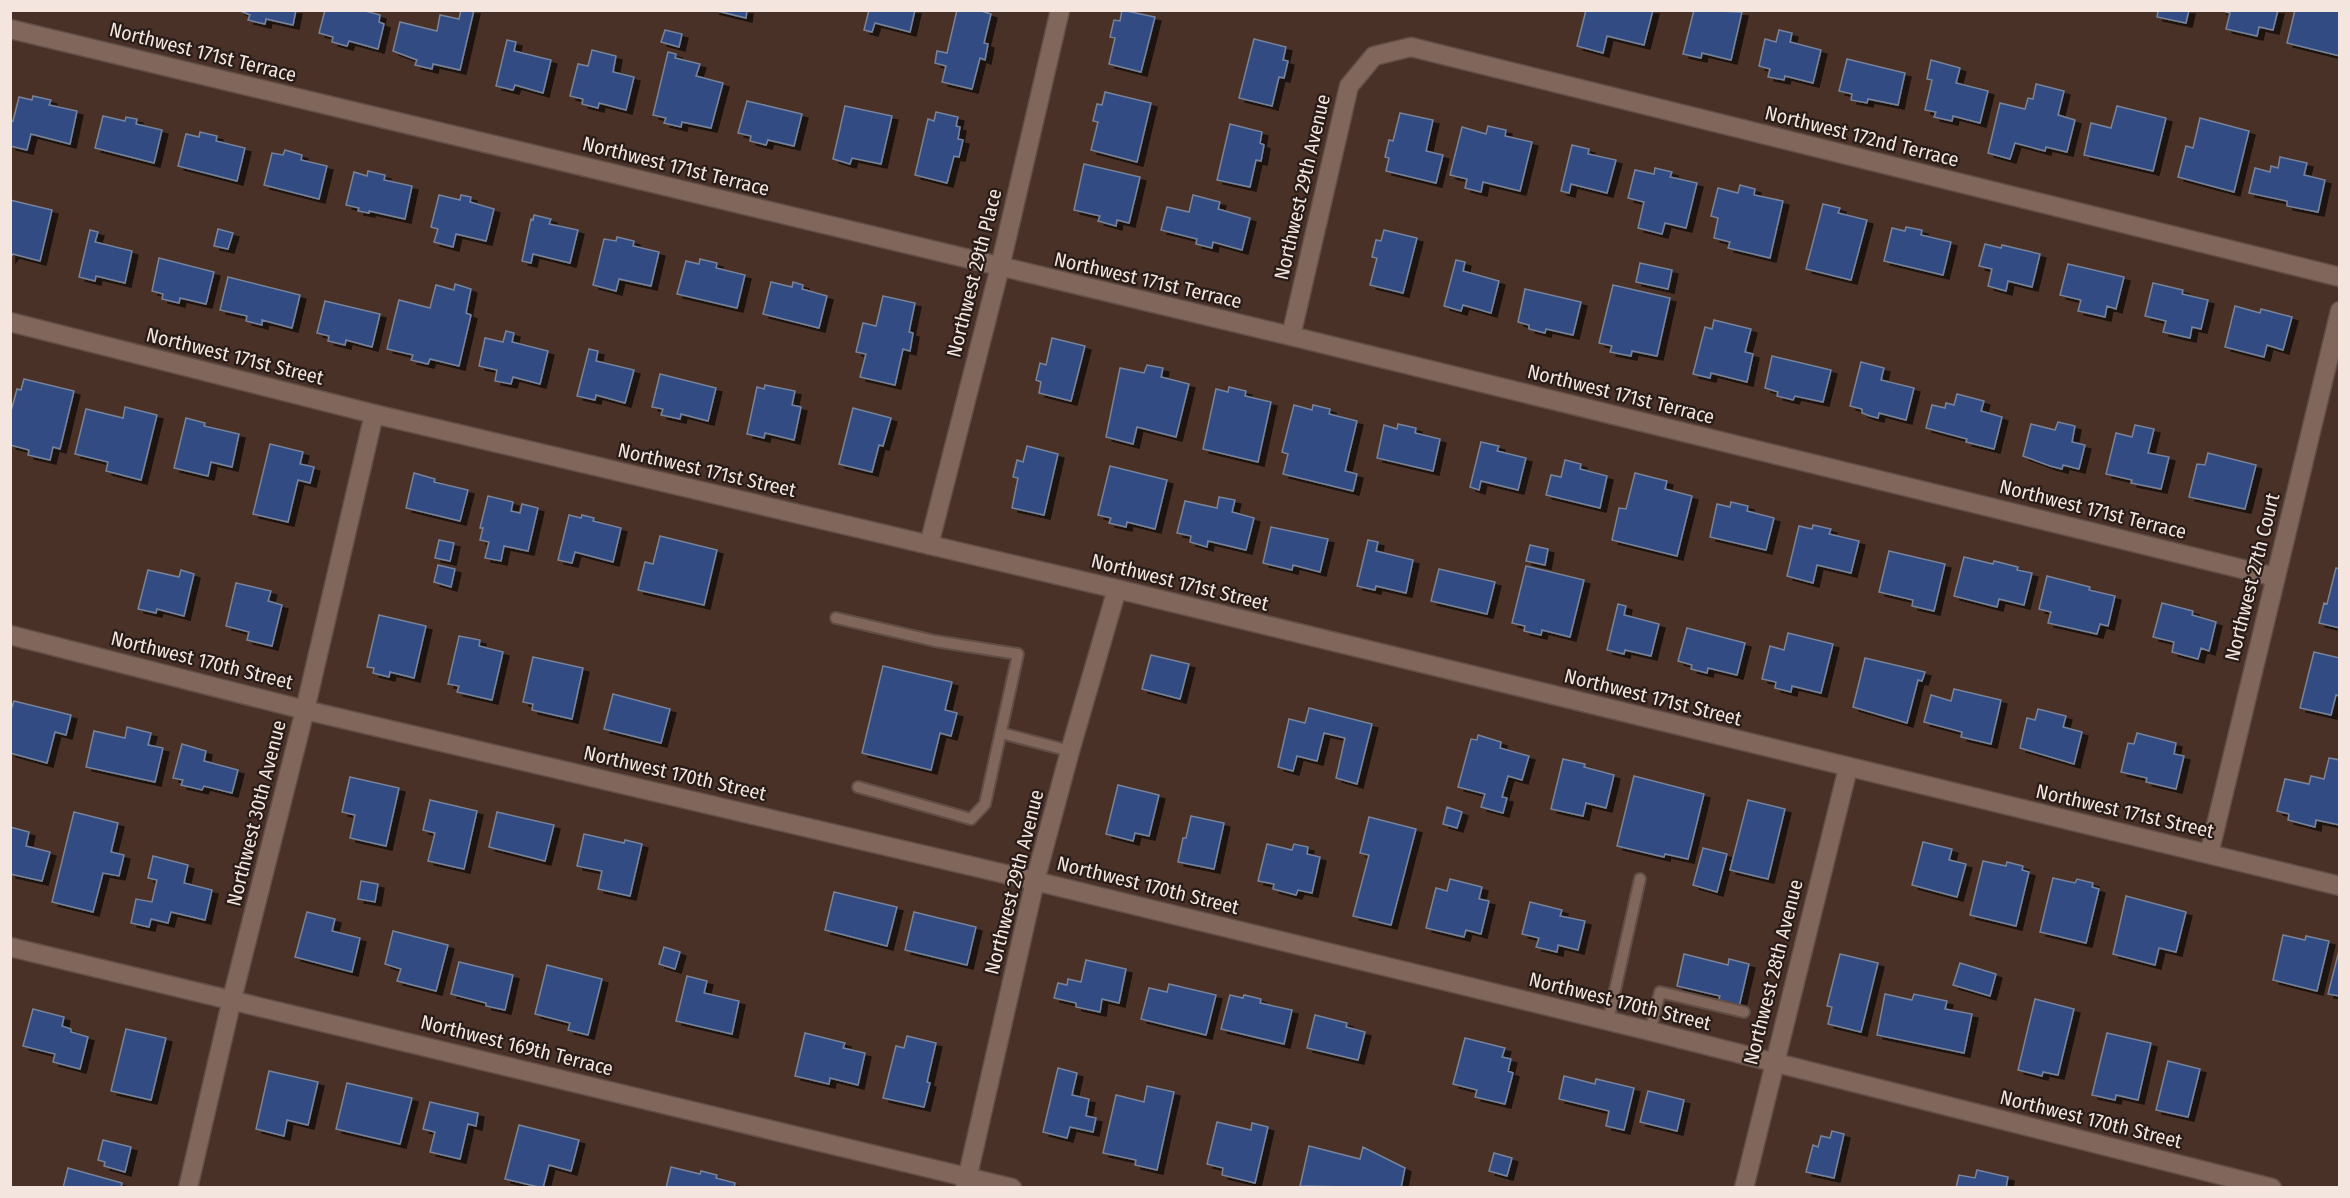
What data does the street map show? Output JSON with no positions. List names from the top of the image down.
{
  "streets": {
    "street": [
      "Northwest 171st Terrace",
      "Northwest 172nd Terrace",
      "Northwest 29th Avenue",
      "Northwest 29th Place",
      "Northwest 171st Street",
      "Northwest 27th Court",
      "Northwest 170th Street",
      "Northwest 30th Avenue",
      "Northwest 28th Avenue",
      "Northwest 169th Terrace"
    ]
  },
  "crossings": [
    ["Northwest 171st Terrace", "Northwest 29th Avenue"],
    ["Northwest 171st Terrace", "Northwest 29th Place"],
    ["Northwest 171st Terrace", "Northwest 27th Court"],
    ["Northwest 172nd Terrace", "Northwest 29th Avenue"],
    ["Northwest 29th Avenue", "Northwest 171st Street"],
    ["Northwest 29th Avenue", "Northwest 170th Street"],
    ["Northwest 29th Avenue", "Northwest 169th Terrace"],
    ["Northwest 29th Place", "Northwest 171st Street"],
    ["Northwest 171st Street", "Northwest 27th Court"],
    ["Northwest 171st Street", "Northwest 30th Avenue"],
    ["Northwest 171st Street", "Northwest 28th Avenue"],
    ["Northwest 170th Street", "Northwest 30th Avenue"],
    ["Northwest 170th Street", "Northwest 28th Avenue"],
    ["Northwest 30th Avenue", "Northwest 169th Terrace"]
  ]
}
